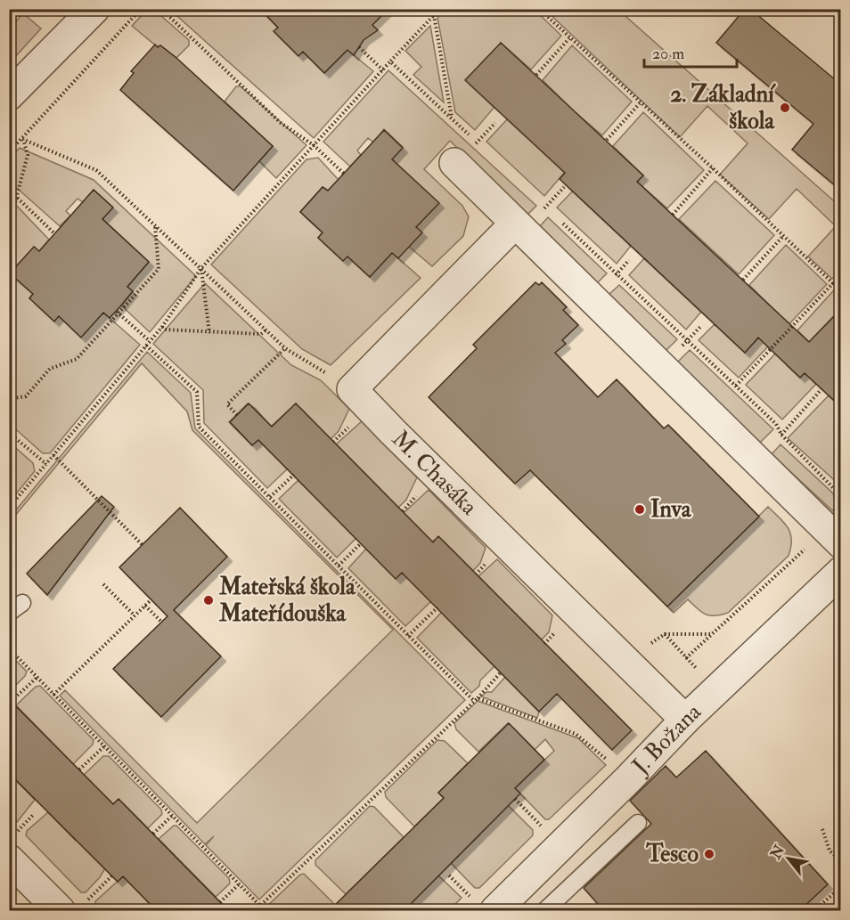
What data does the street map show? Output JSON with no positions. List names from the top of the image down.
{
  "streets": {
    "street": ["M. Chasáka", "J. Božana"]
  },
  "crossings": [
    ["M. Chasáka", "J. Božana"]
  ],
  "places": [
    "2. Základní škola",
    "Inva",
    "Mateřská škola Mateřídouška",
    "Tesco"
  ],
  "scale_bar": "20 m",
  "north": "top left"
}
